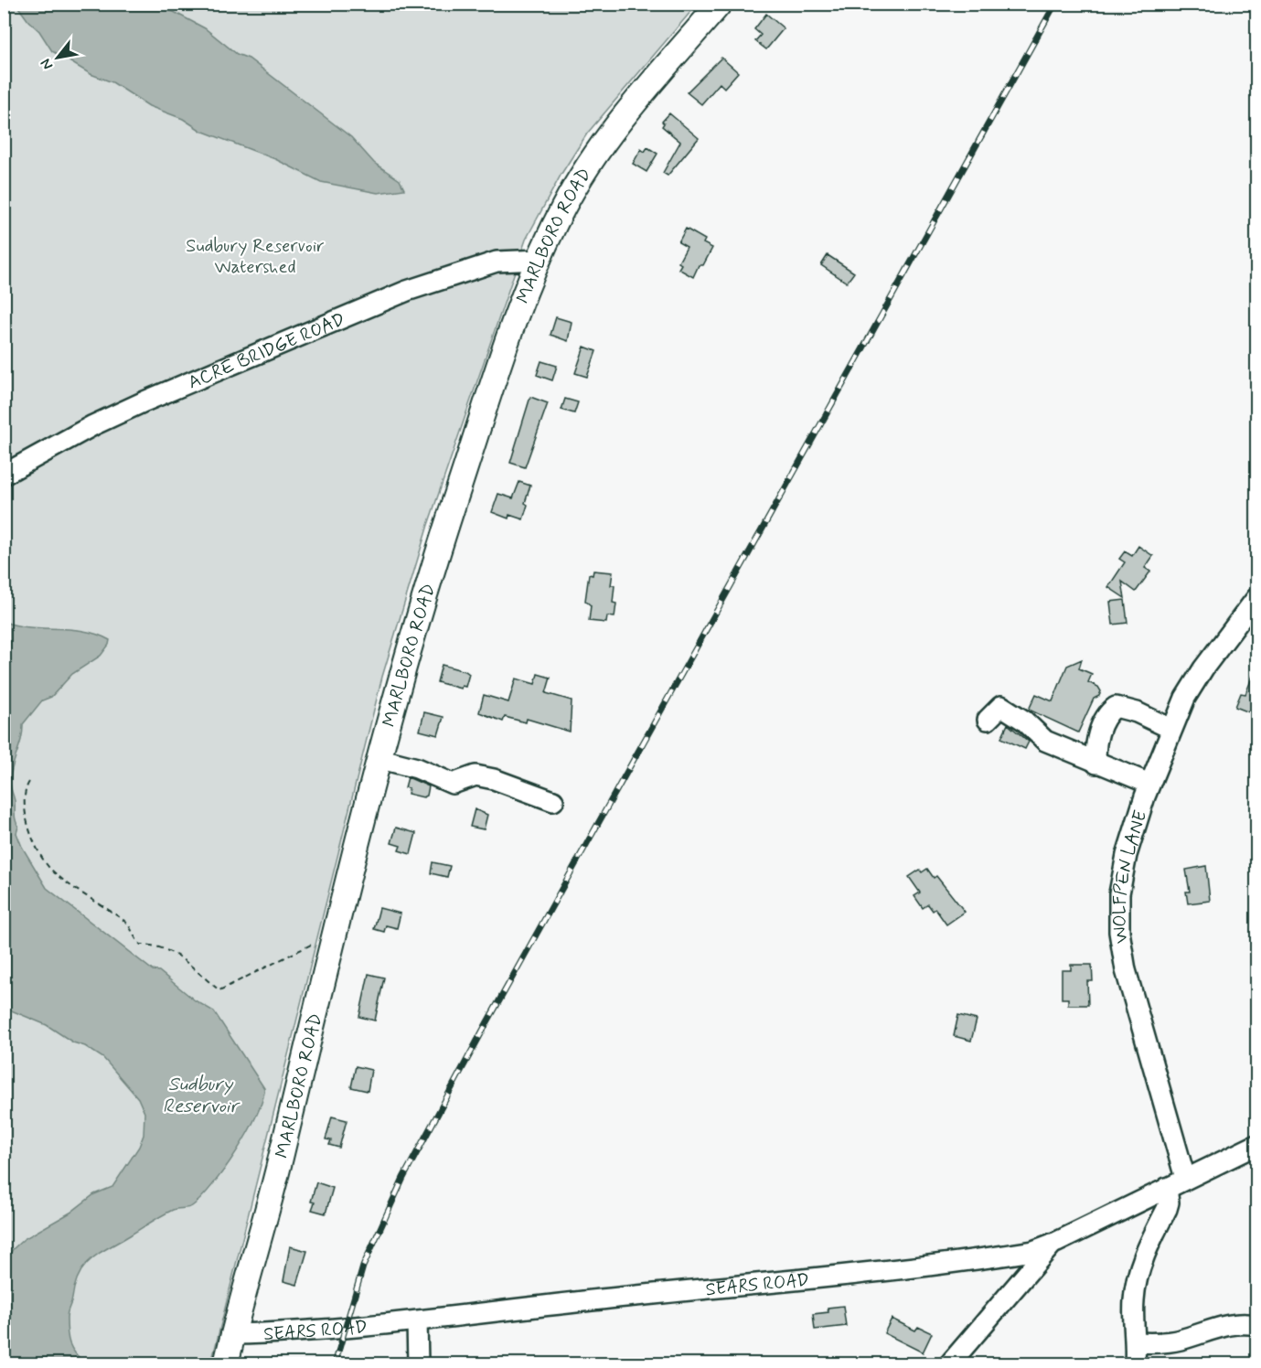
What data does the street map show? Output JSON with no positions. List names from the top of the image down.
{
  "streets": {
    "main road": ["MARLBORO ROAD"],
    "street": ["ACRE BRIDGE ROAD", "WOLFPEN LANE", "SEARS ROAD"]
  },
  "crossings": [
    ["MARLBORO ROAD", "ACRE BRIDGE ROAD"],
    ["MARLBORO ROAD", "SEARS ROAD"],
    ["WOLFPEN LANE", "SEARS ROAD"]
  ],
  "water": ["Sudbury Reservoir"],
  "parks": ["Sudbury Reservoir Watershed"],
  "north": "bottom left"
}
